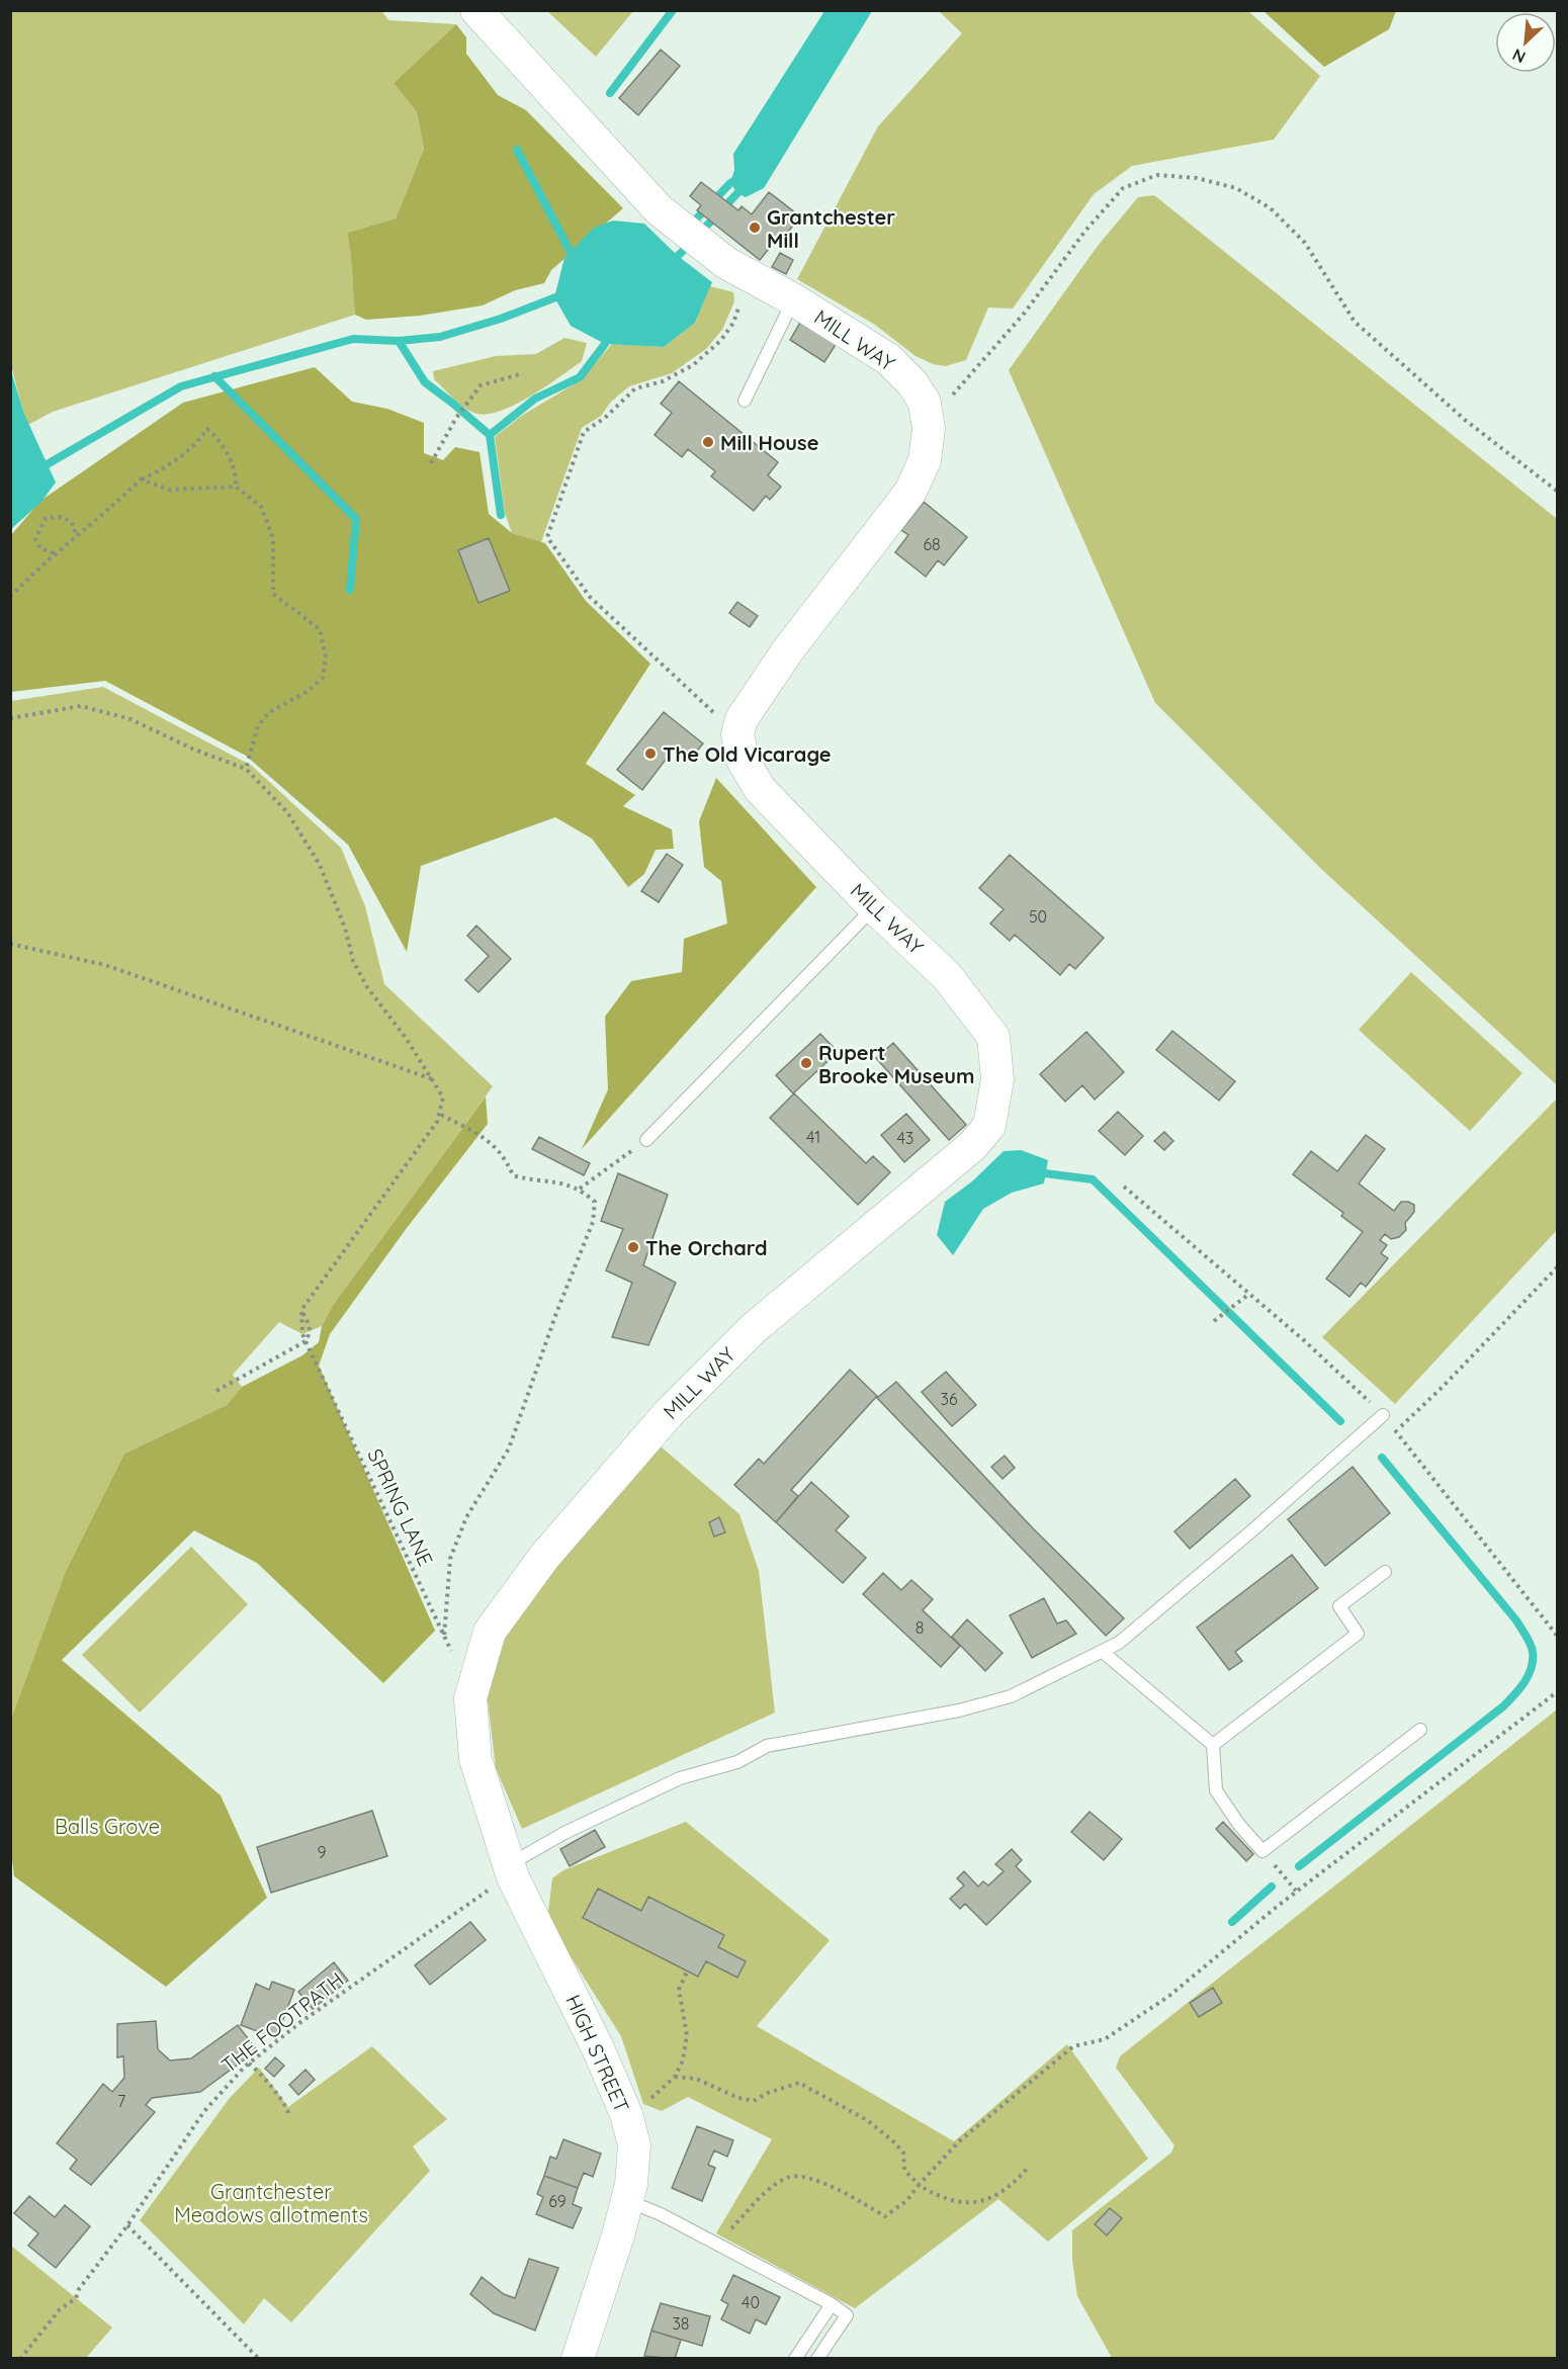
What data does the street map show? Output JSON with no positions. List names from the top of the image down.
{
  "streets": {
    "street": ["MILL WAY", "HIGH STREET"],
    "path": ["SPRING LANE", "THE FOOTPATH"]
  },
  "crossings": [
    ["MILL WAY", "SPRING LANE"],
    ["MILL WAY", "HIGH STREET"],
    ["THE FOOTPATH", "HIGH STREET"]
  ],
  "parks": ["Balls Grove", "Grantchester Meadows allotments"],
  "places": [
    "Grantchester Mill",
    "Mill House",
    "The Old Vicarage",
    "Rupert Brooke Museum",
    "The Orchard"
  ],
  "house_numbers": [
    "68",
    "50",
    "41",
    "43",
    "36",
    "8",
    "9",
    "7",
    "69",
    "40",
    "38"
  ],
  "north": "bottom left"
}
